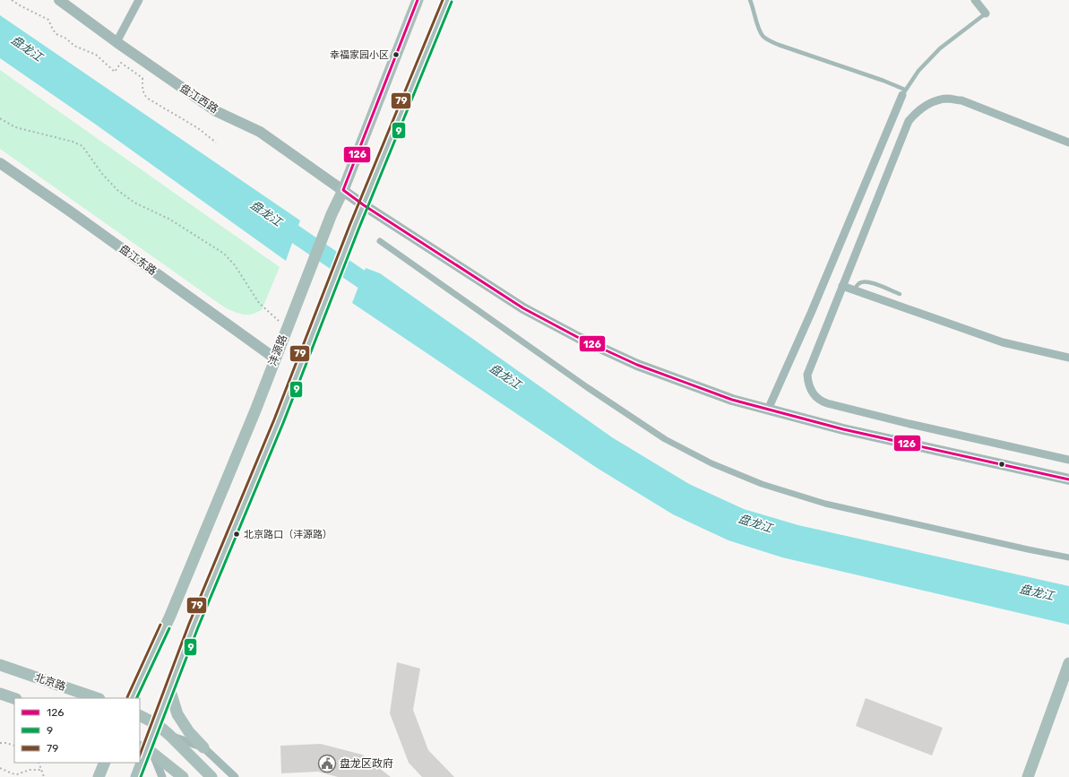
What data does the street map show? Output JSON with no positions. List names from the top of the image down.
{
  "streets": {
    "main road": ["沣源路", "北京路"],
    "street": ["盘江西路", "盘江东路"]
  },
  "crossings": [
    ["盘江西路", "沣源路"],
    ["盘江东路", "沣源路"]
  ],
  "water": ["盘龙江"],
  "places": {
    "other": ["幸福家园小区", "北京路口（沣源路）"],
    "public building": ["盘龙区政府"]
  },
  "lines": ["transit line 126", "transit line 79", "transit line 9"],
  "legend": ["126", "9", "79"]
}
